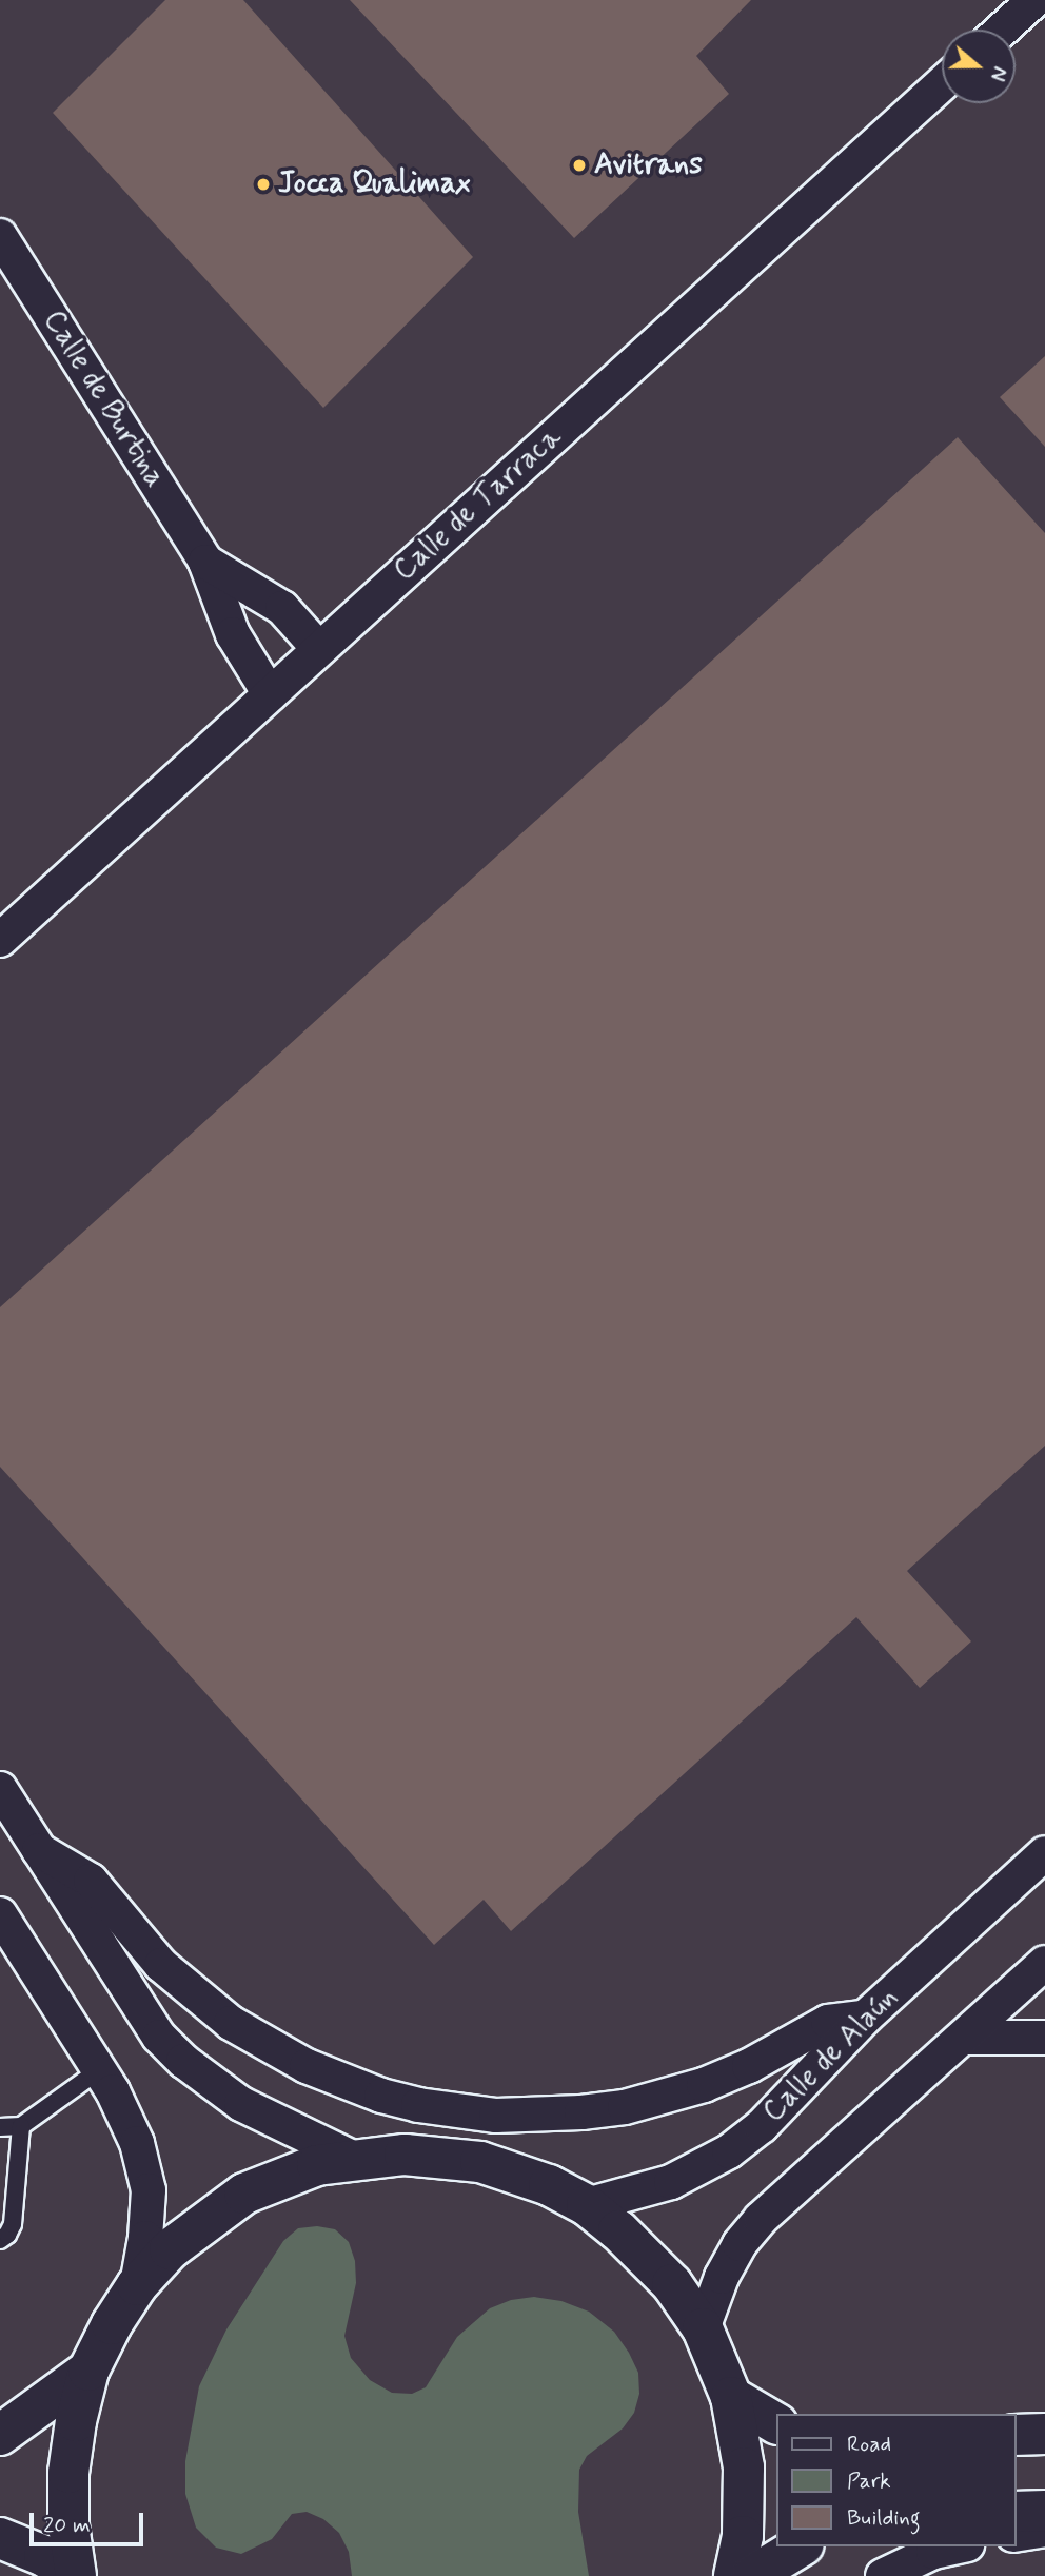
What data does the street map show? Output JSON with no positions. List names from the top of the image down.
{
  "streets": {
    "street": ["Calle de Burtina", "Calle de Tarraca", "Calle de Alaún"]
  },
  "crossings": [
    ["Calle de Burtina", "Calle de Tarraca"]
  ],
  "places": ["Avitrans", "Jocca Qualimax"],
  "legend": ["Road", "Park", "Building"],
  "scale_bar": "20 m",
  "north": "right"
}
